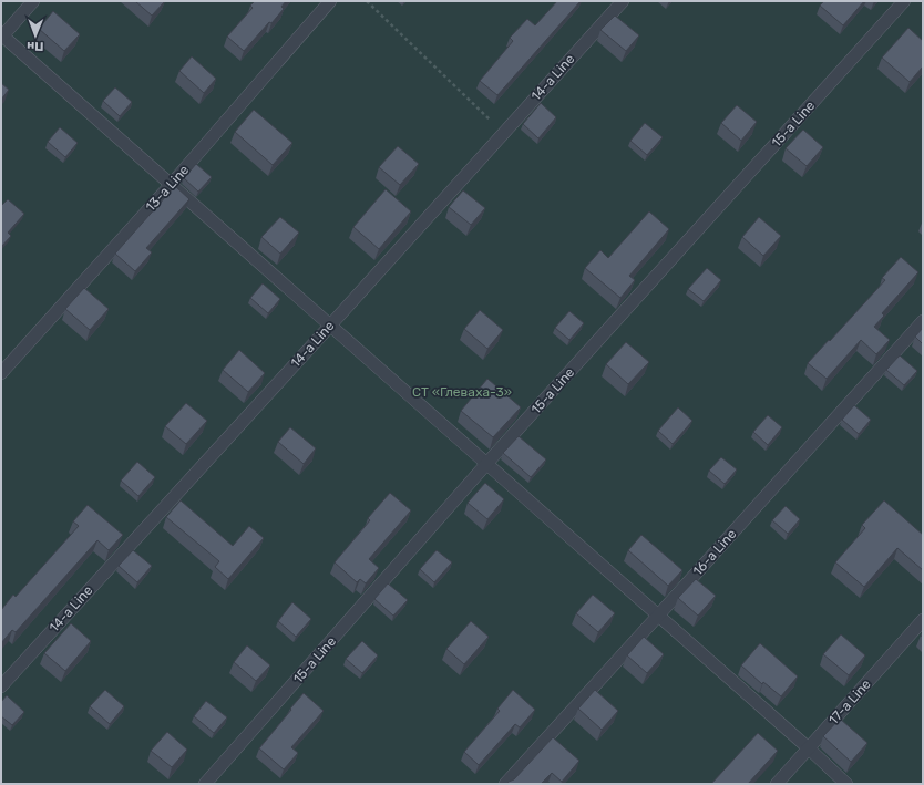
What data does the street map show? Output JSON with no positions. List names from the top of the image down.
{
  "streets": {
    "lane": [
      "14-a Line",
      "15-a Line",
      "13-a Line",
      "16-a Line",
      "17-a Line"
    ]
  },
  "parks": ["СТ «Глеваха-3»"],
  "north": "bottom"
}
